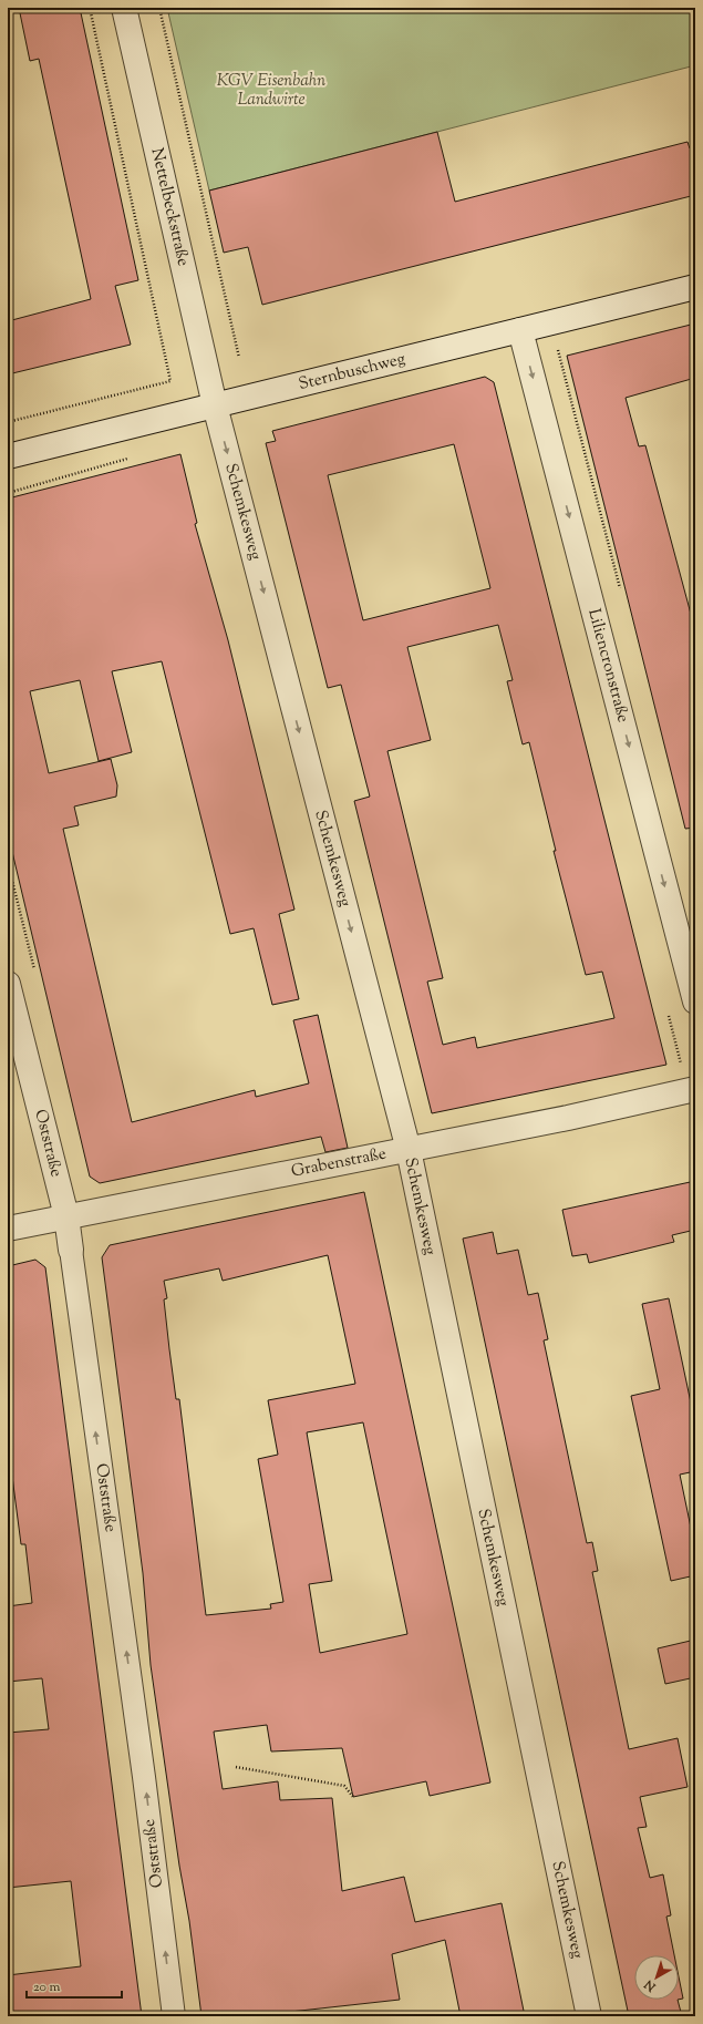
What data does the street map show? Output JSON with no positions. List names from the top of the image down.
{
  "streets": {
    "street": [
      "Nettelbeckstraße",
      "Sternbuschweg",
      "Schemkesweg",
      "Liliencronstraße",
      "Oststraße",
      "Grabenstraße"
    ]
  },
  "crossings": [
    ["Nettelbeckstraße", "Sternbuschweg"],
    ["Nettelbeckstraße", "Schemkesweg"],
    ["Sternbuschweg", "Schemkesweg"],
    ["Sternbuschweg", "Liliencronstraße"],
    ["Schemkesweg", "Grabenstraße"],
    ["Oststraße", "Grabenstraße"]
  ],
  "one_way": ["Schemkesweg", "Liliencronstraße", "Oststraße"],
  "parks": ["KGV Eisenbahn Landwirte"],
  "scale_bar": "20 m",
  "north": "bottom left"
}
